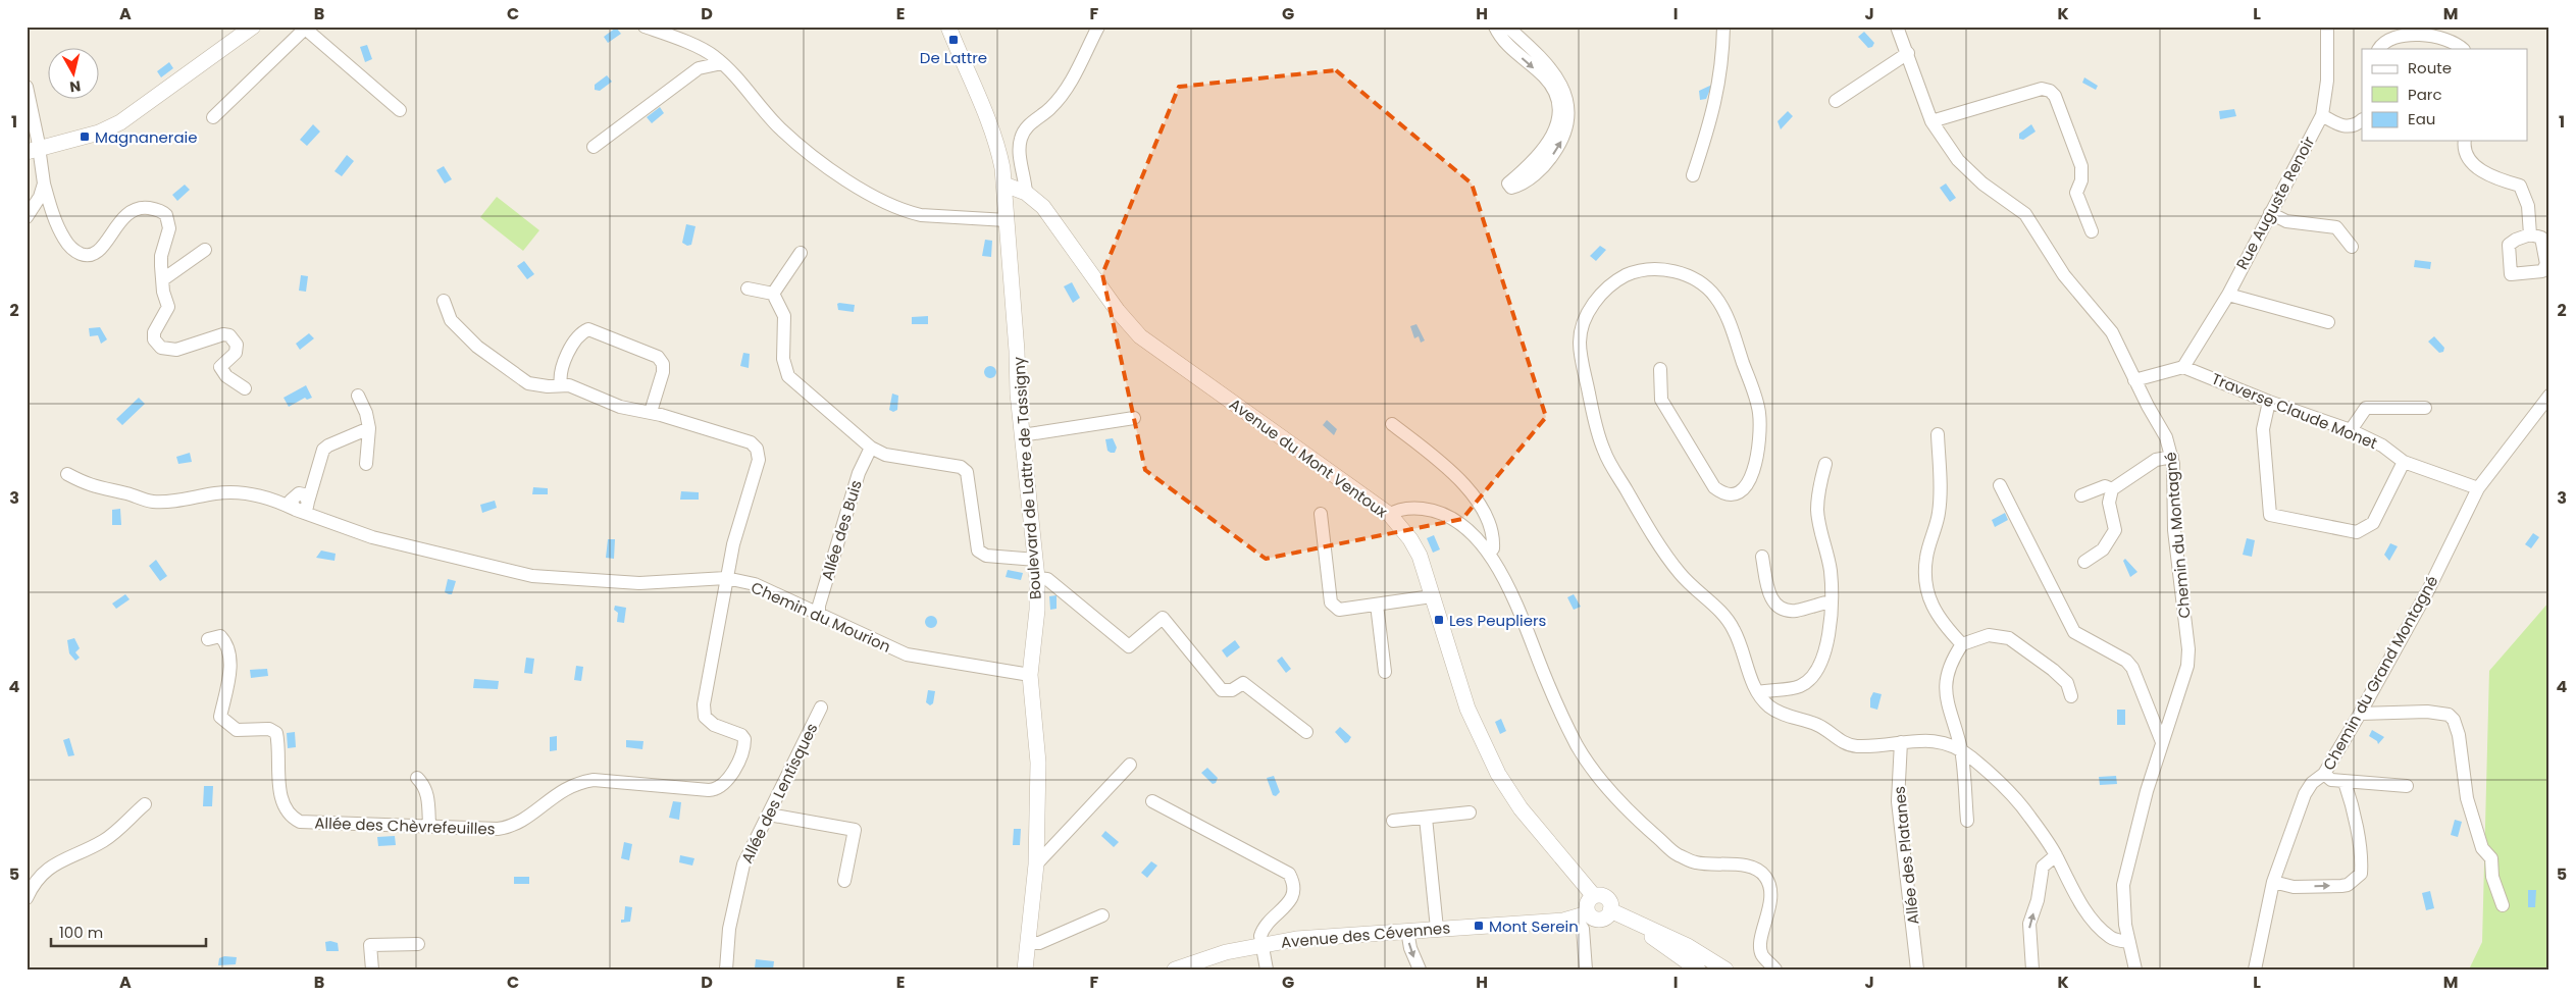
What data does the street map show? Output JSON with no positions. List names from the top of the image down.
{
  "streets": {
    "street": [
      "Rue Auguste Renoir",
      "Traverse Claude Monet",
      "Avenue du Mont Ventoux",
      "Boulevard de Lattre de Tassigny",
      "Allée des Buis",
      "Chemin du Montagné",
      "Chemin du Mourion",
      "Chemin du Grand Montagné",
      "Allée des Lentisques",
      "Allée des Chèvrefeuilles",
      "Allée des Platanes",
      "Avenue des Cévennes"
    ]
  },
  "crossings": [
    ["Rue Auguste Renoir", "Traverse Claude Monet"],
    ["Traverse Claude Monet", "Chemin du Grand Montagné"],
    ["Avenue du Mont Ventoux", "Boulevard de Lattre de Tassigny"],
    ["Avenue du Mont Ventoux", "Avenue des Cévennes"],
    ["Boulevard de Lattre de Tassigny", "Chemin du Mourion"],
    ["Allée des Buis", "Chemin du Mourion"],
    ["Chemin du Mourion", "Allée des Chèvrefeuilles"]
  ],
  "places": {
    "transit": [
      "De Lattre",
      "Magnaneraie",
      "Les Peupliers",
      "Mont Serein"
    ]
  },
  "legend": ["Route", "Parc", "Eau"],
  "scale_bar": "100 m",
  "north": "bottom",
  "grid": {
    "columns": [
      "A",
      "B",
      "C",
      "D",
      "E",
      "F",
      "G",
      "H",
      "I",
      "J",
      "K",
      "L",
      "M"
    ],
    "rows": [
      "1",
      "2",
      "3",
      "4",
      "5"
    ]
  }
}
